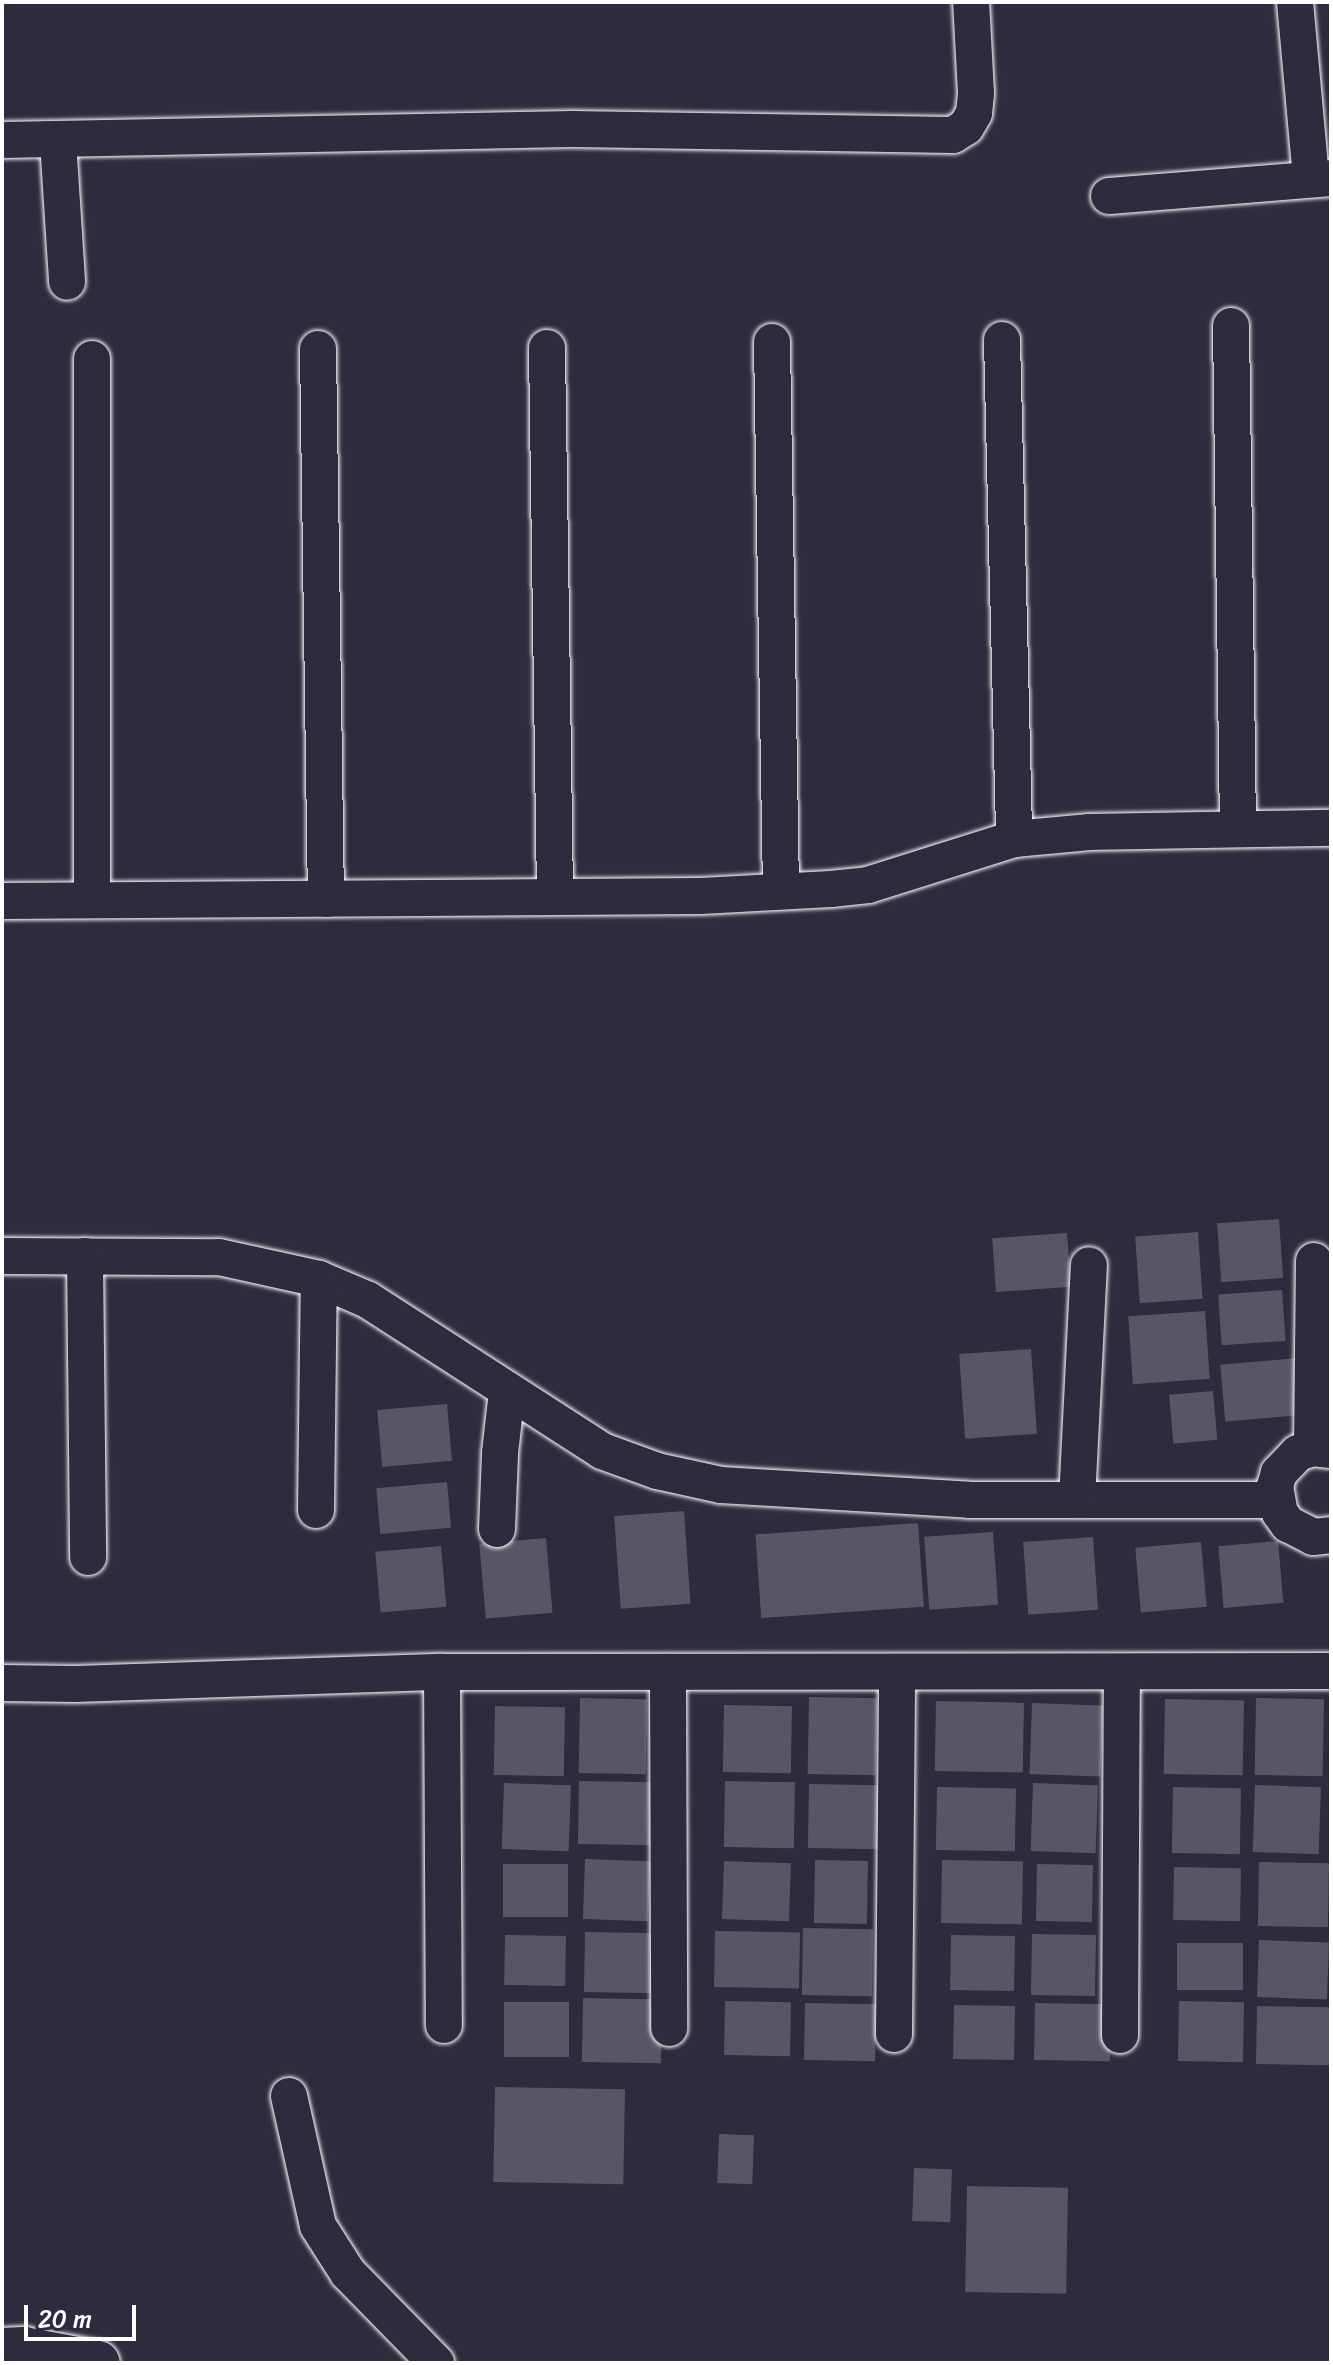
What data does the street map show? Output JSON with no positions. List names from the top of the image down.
{
  "scale_bar": "20 m"
}
